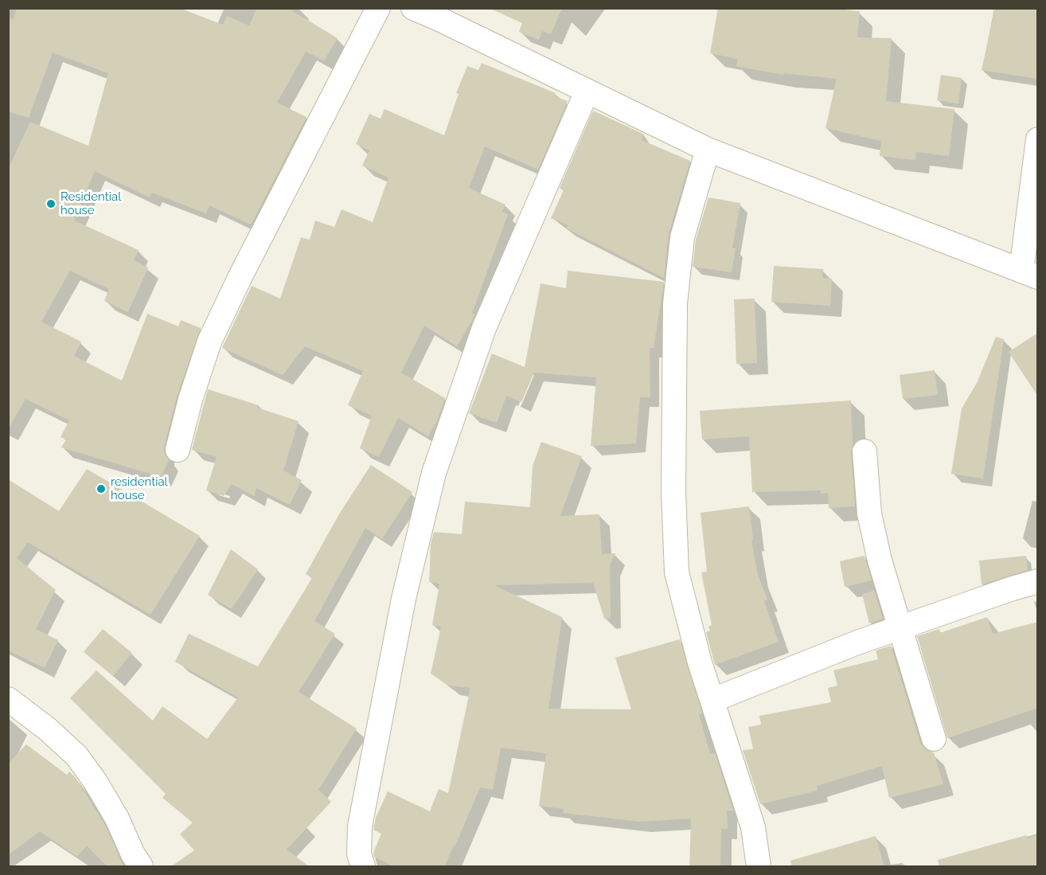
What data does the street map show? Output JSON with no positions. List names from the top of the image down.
{
  "places": ["Residential house", "residential house"]
}
